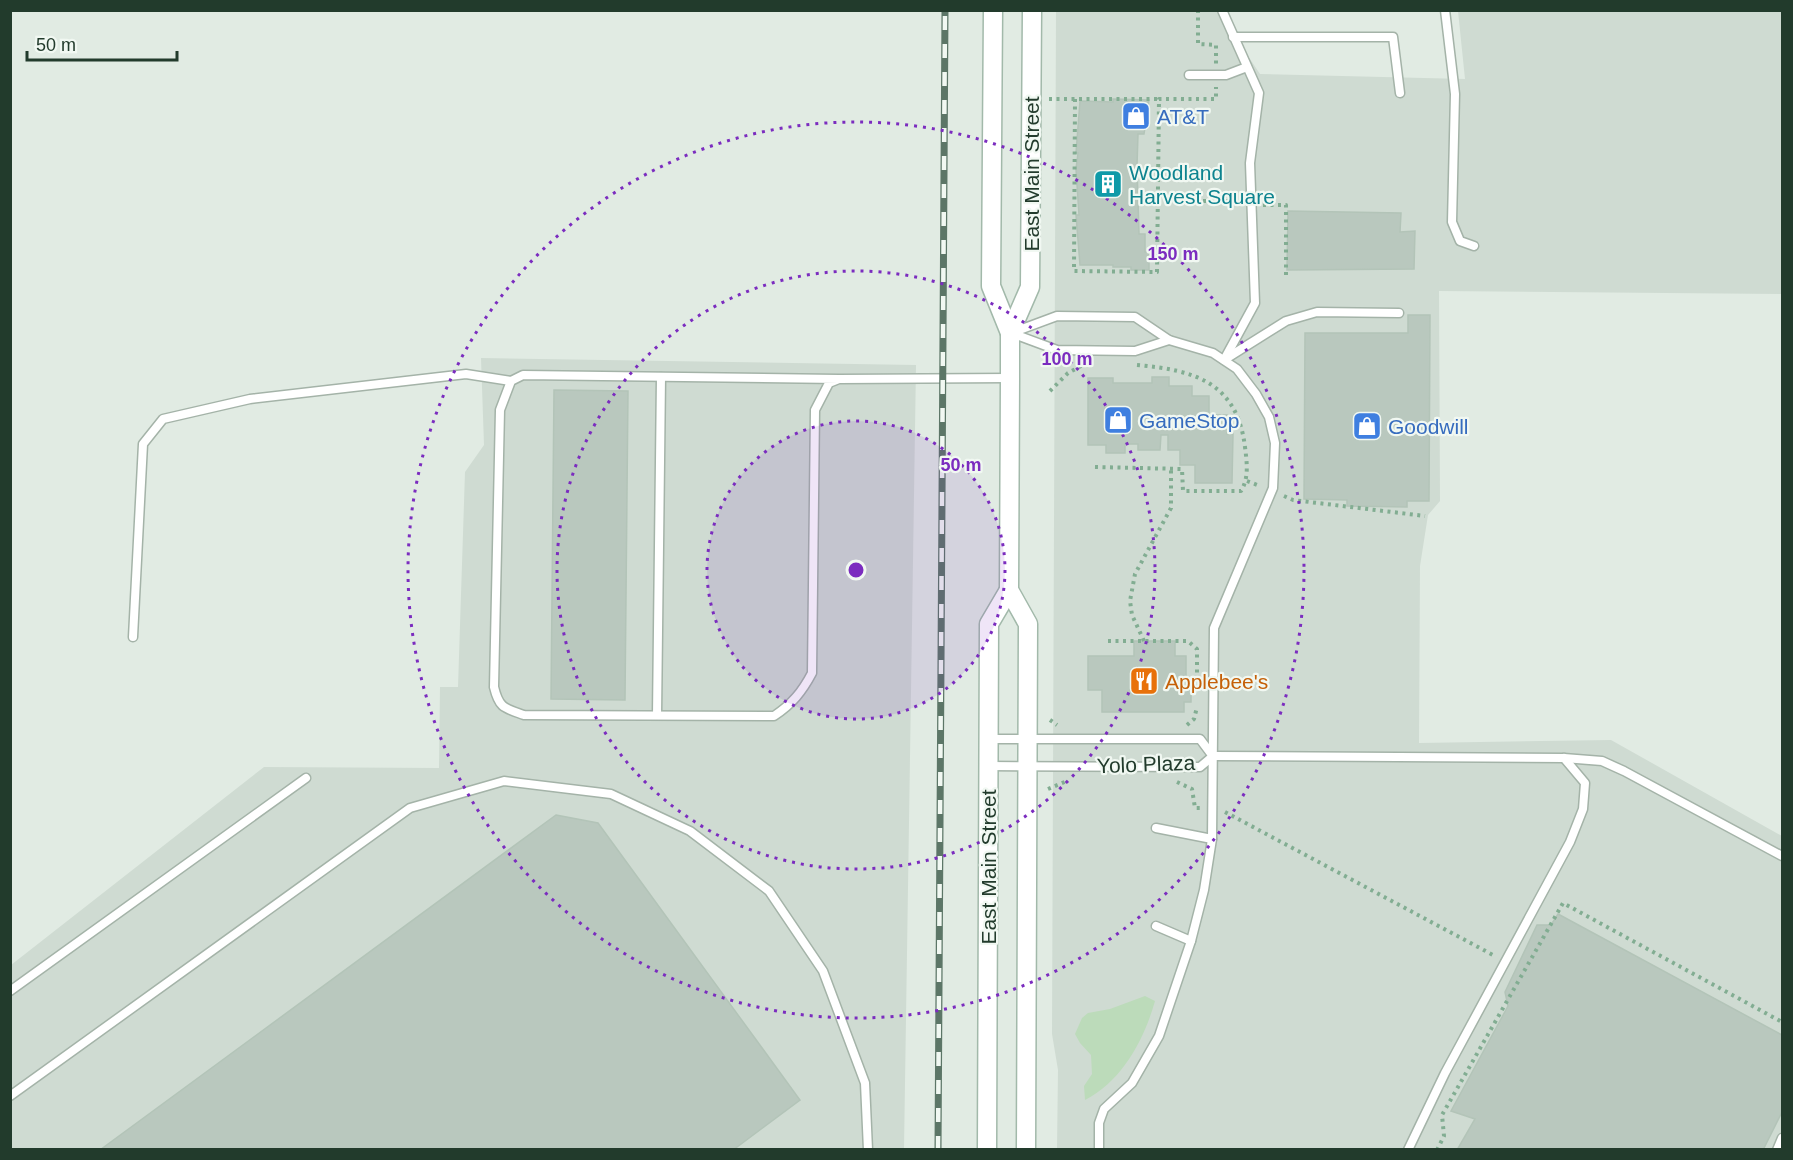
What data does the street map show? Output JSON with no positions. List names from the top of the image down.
{
  "streets": {
    "main road": ["East Main Street"],
    "lane": ["Yolo Plaza"]
  },
  "crossings": [
    ["East Main Street", "Yolo Plaza"]
  ],
  "places": {
    "shop": ["AT&T", "GameStop", "Goodwill"],
    "building": ["Woodland Harvest Square"],
    "restaurant": ["Applebee's"]
  },
  "scale_bar": "50 m",
  "rings": ["150 m", "100 m", "50 m"]
}
